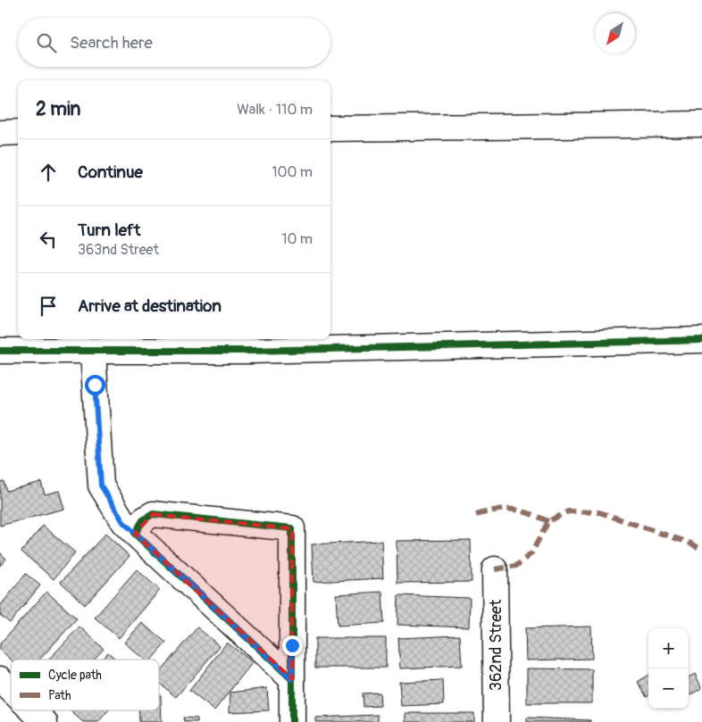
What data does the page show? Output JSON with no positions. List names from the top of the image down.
{
  "streets": {
    "street": ["362nd Street"]
  },
  "legend": ["Cycle path", "Path"],
  "north": "bottom left",
  "page": {
    "search": "Search here",
    "heading": ["2 min", "Walk · 110 m"],
    "list": [
      ["Continue", "100 m"],
      ["Turn left", "363nd Street", "10 m"],
      "Arrive at destination"
    ],
    "map_buttons": ["+", "−"]
  }
}
